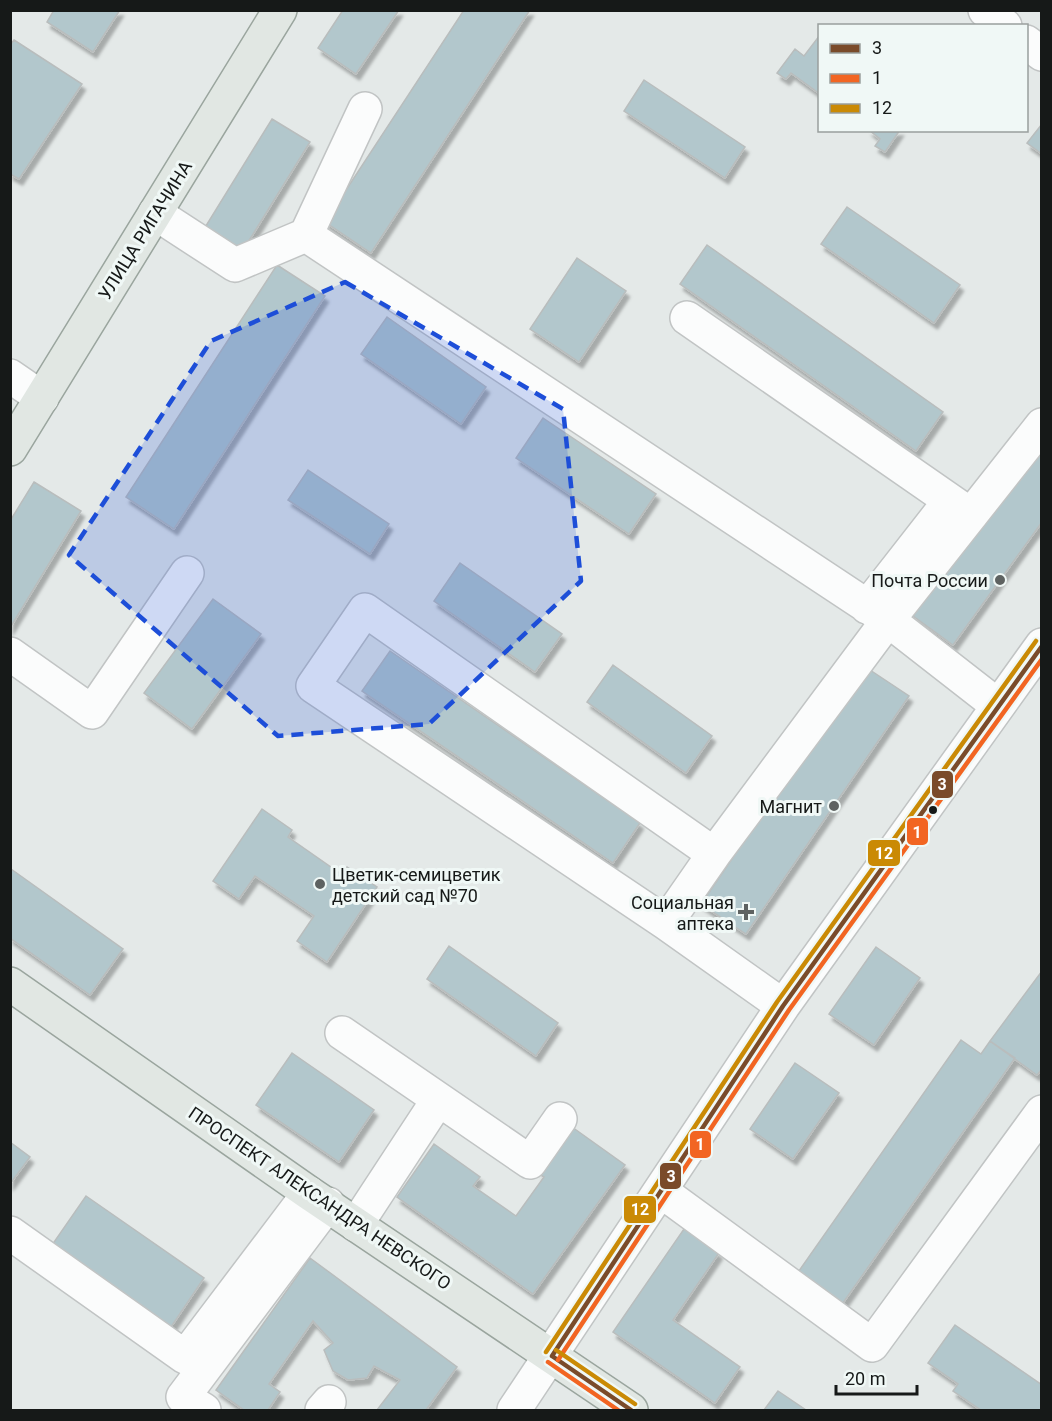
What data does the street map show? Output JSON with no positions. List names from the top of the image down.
{
  "streets": {
    "main road": ["УЛИЦА РИГАЧИНА", "ПРОСПЕКТ АЛЕКСАНДРА НЕВСКОГО"]
  },
  "places": {
    "other": ["Почта России", "Магнит", "Цветик-семицветик детский сад №70"],
    "health": ["Социальная аптека"]
  },
  "lines": ["transit line 12", "transit line 3", "transit line 1"],
  "legend": ["3", "1", "12"],
  "scale_bar": "20 m"
}
